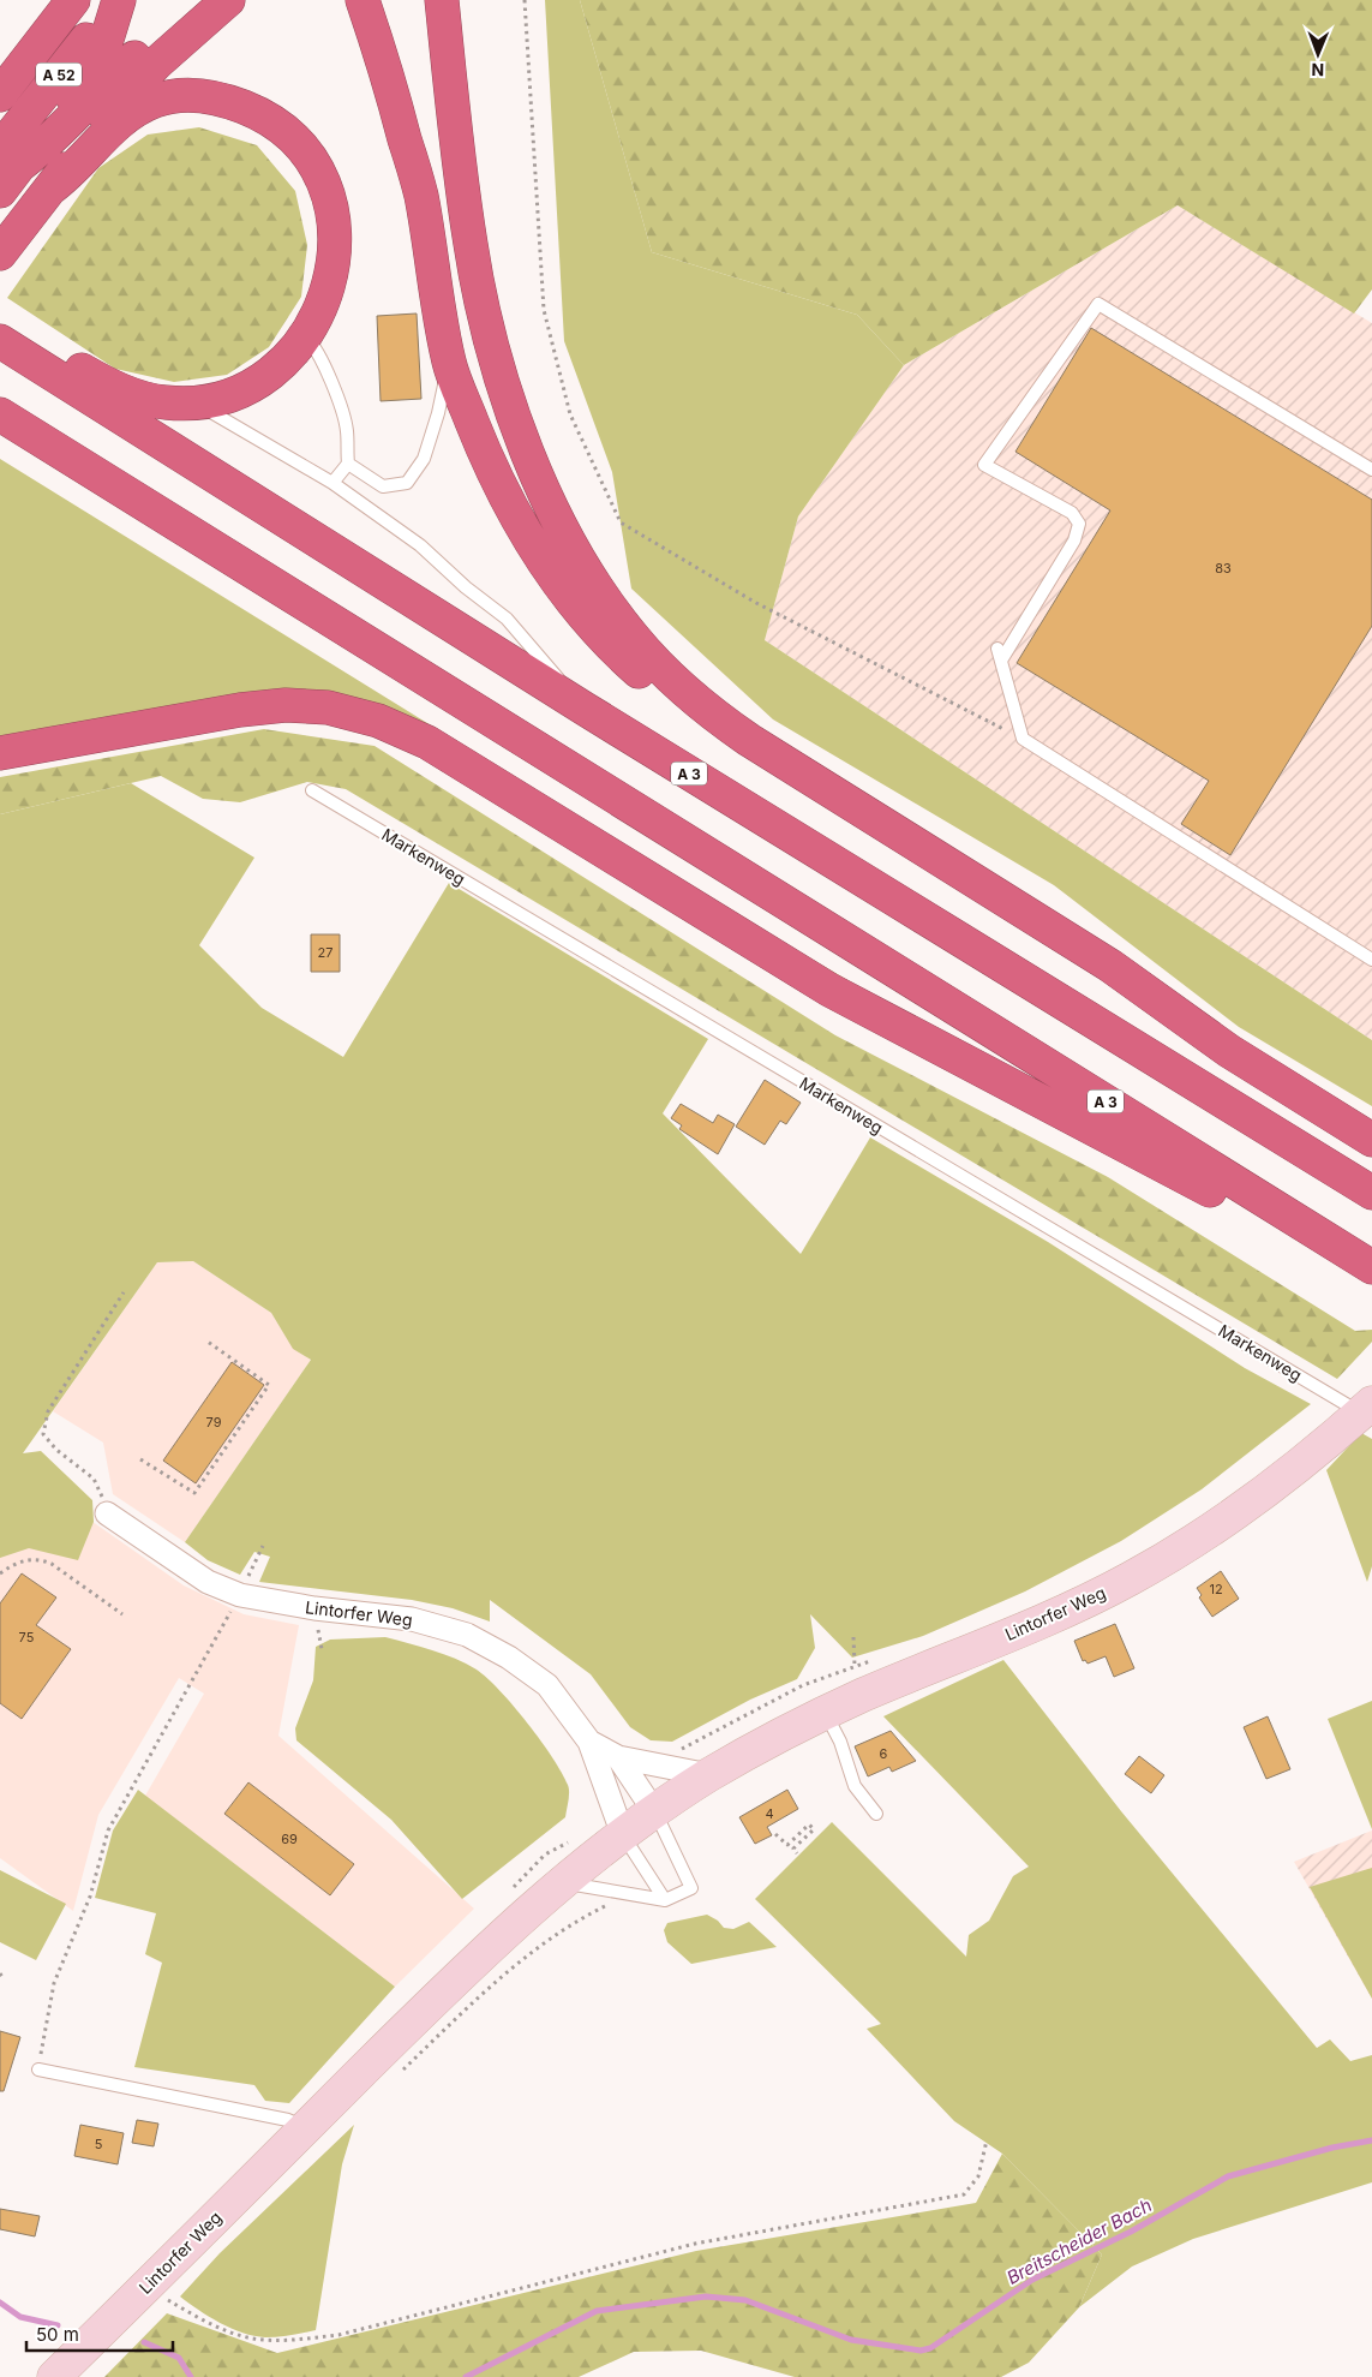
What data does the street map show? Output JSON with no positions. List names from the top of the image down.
{
  "streets": {
    "highway": ["A 52", "A 3"],
    "main road": ["Lintorfer Weg"],
    "lane": ["Markenweg"]
  },
  "crossings": [
    ["Markenweg", "Lintorfer Weg"]
  ],
  "water": ["Breitscheider Bach"],
  "house_numbers": [
    "83",
    "27",
    "79",
    "12",
    "75",
    "6",
    "4",
    "69",
    "5"
  ],
  "scale_bar": "50 m",
  "north": "bottom"
}
